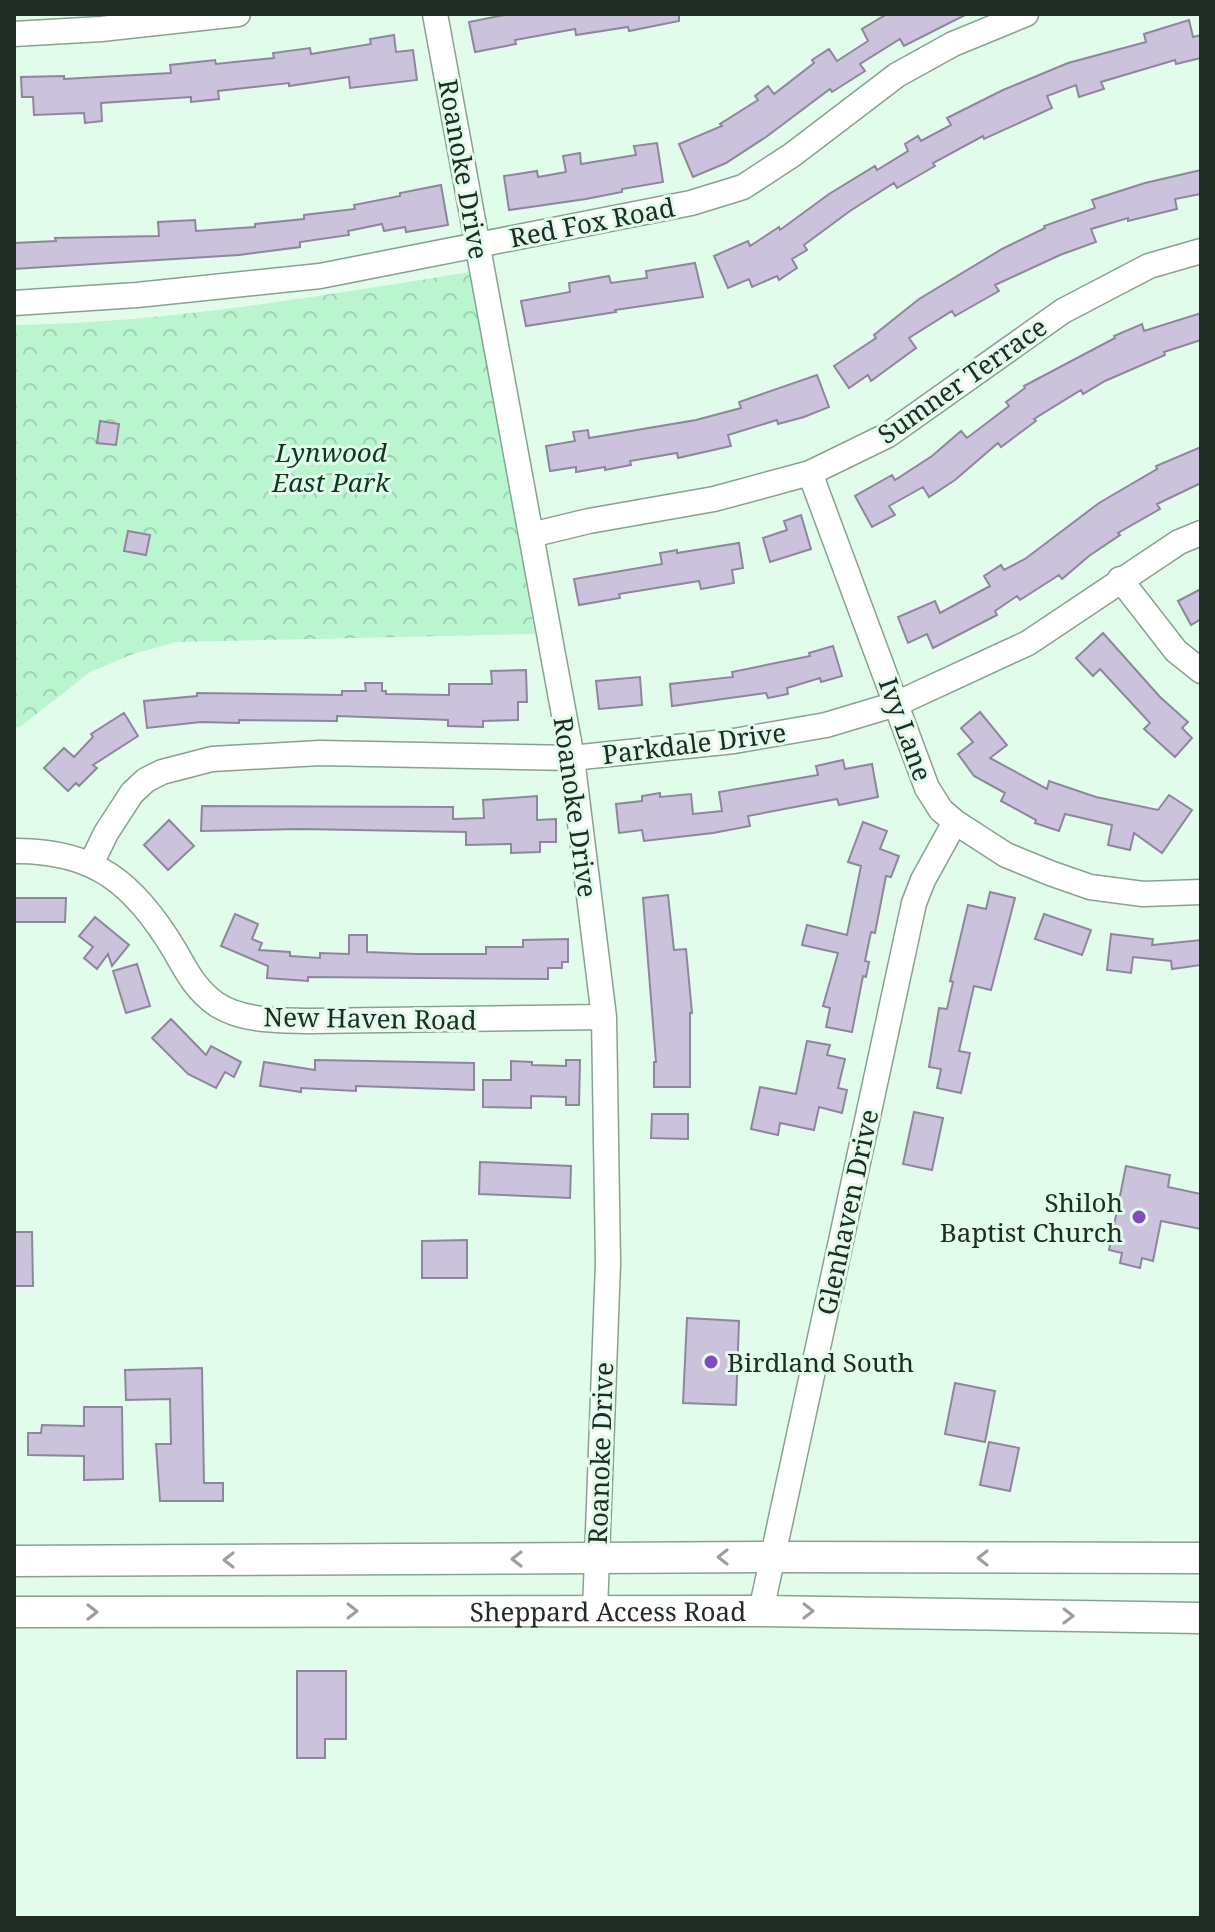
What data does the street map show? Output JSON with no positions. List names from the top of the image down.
{
  "streets": {
    "main road": ["Sheppard Access Road"],
    "street": [
      "Roanoke Drive",
      "Red Fox Road",
      "Sumner Terrace",
      "Ivy Lane",
      "Parkdale Drive",
      "New Haven Road",
      "Glenhaven Drive"
    ]
  },
  "crossings": [
    ["Roanoke Drive", "Red Fox Road"],
    ["Roanoke Drive", "Sumner Terrace"],
    ["Roanoke Drive", "Parkdale Drive"],
    ["Roanoke Drive", "New Haven Road"],
    ["Roanoke Drive", "Sheppard Access Road"],
    ["Sumner Terrace", "Ivy Lane"],
    ["Ivy Lane", "Parkdale Drive"],
    ["Ivy Lane", "Glenhaven Drive"],
    ["Parkdale Drive", "New Haven Road"],
    ["Glenhaven Drive", "Sheppard Access Road"]
  ],
  "parks": ["Lynwood East Park"],
  "places": ["Shiloh Baptist Church", "Birdland South"]
}
